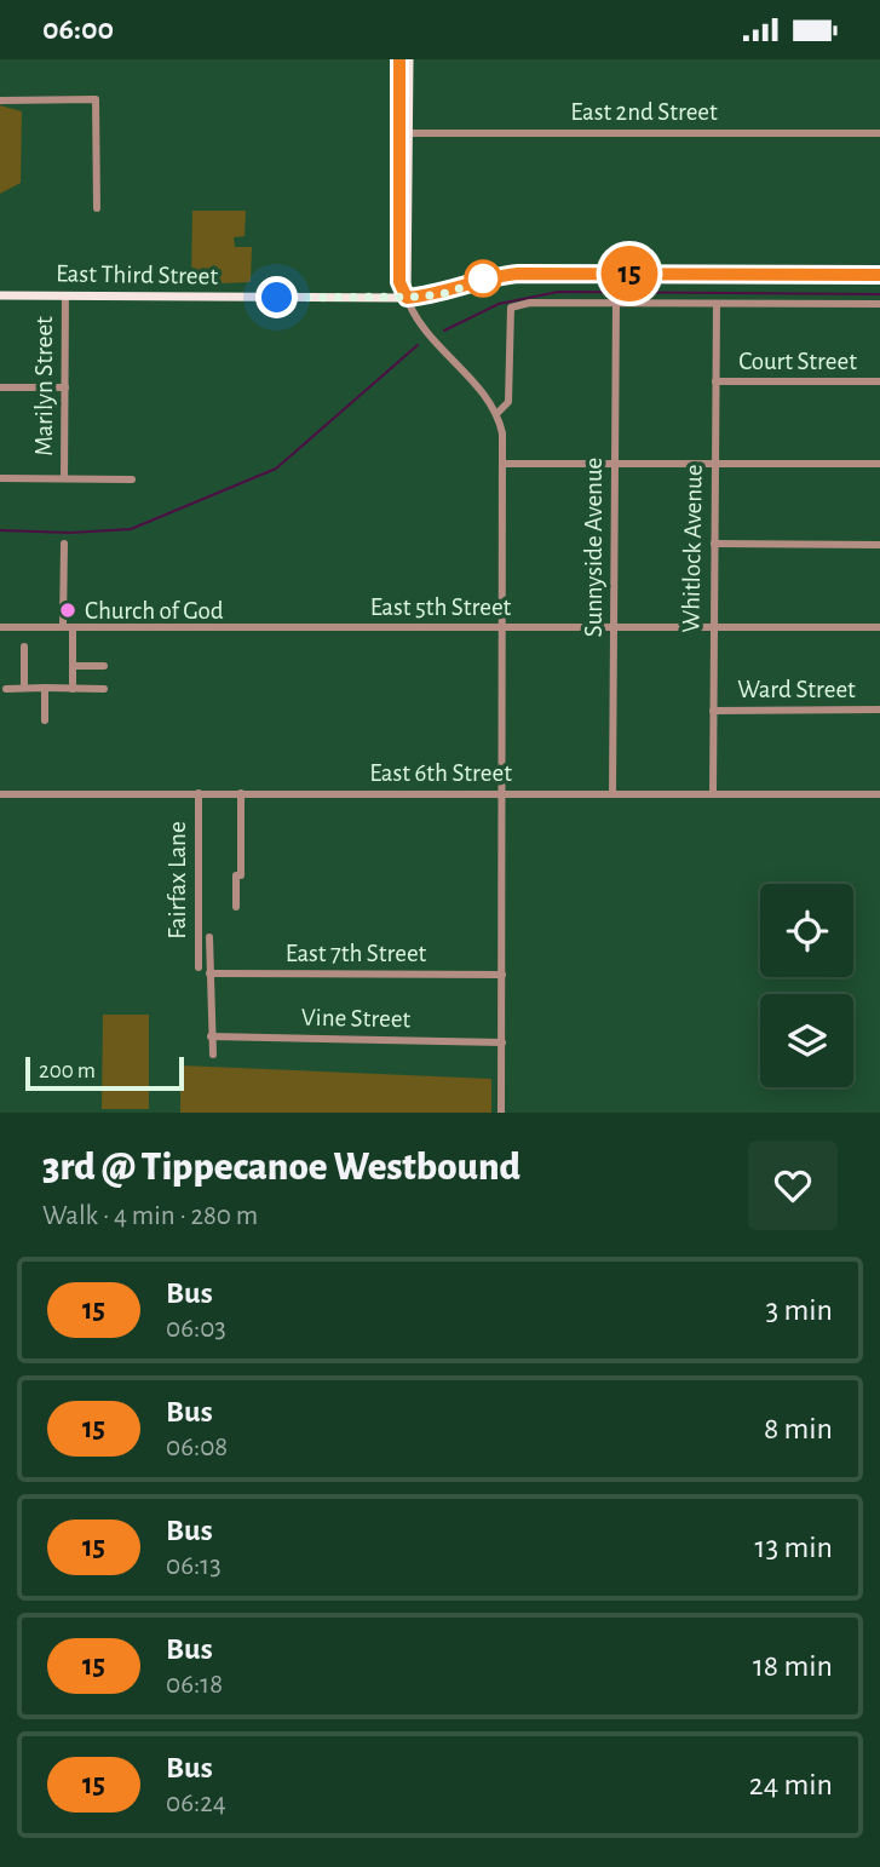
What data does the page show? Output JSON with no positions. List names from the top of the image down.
{
  "streets": {
    "main road": ["East Third Street"],
    "street": [
      "East 2nd Street",
      "Court Street",
      "Marilyn Street",
      "Sunnyside Avenue",
      "Whitlock Avenue",
      "East 5th Street",
      "Ward Street",
      "East 6th Street",
      "Fairfax Lane",
      "East 7th Street",
      "Vine Street"
    ]
  },
  "crossings": [
    ["East Third Street", "Marilyn Street"],
    ["Court Street", "Whitlock Avenue"],
    ["Sunnyside Avenue", "East 5th Street"],
    ["Sunnyside Avenue", "East 6th Street"],
    ["Whitlock Avenue", "East 5th Street"],
    ["Whitlock Avenue", "Ward Street"],
    ["Whitlock Avenue", "East 6th Street"],
    ["East 6th Street", "Fairfax Lane"],
    ["Fairfax Lane", "East 7th Street"],
    ["Fairfax Lane", "Vine Street"]
  ],
  "places": ["Church of God"],
  "lines": ["bus line 15"],
  "scale_bar": "200 m",
  "page": {
    "status": "06:00",
    "on_map": "15",
    "scale": "200 m",
    "heading": ["3rd @ Tippecanoe Westbound", "Walk · 4 min · 280 m"],
    "list": [
      {
        "mark": "15",
        "name": "Bus",
        "note": "06:03",
        "value": "3 min"
      },
      {
        "mark": "15",
        "name": "Bus",
        "note": "06:08",
        "value": "8 min"
      },
      {
        "mark": "15",
        "name": "Bus",
        "note": "06:13",
        "value": "13 min"
      },
      {
        "mark": "15",
        "name": "Bus",
        "note": "06:18",
        "value": "18 min"
      },
      {
        "mark": "15",
        "name": "Bus",
        "note": "06:24",
        "value": "24 min"
      }
    ]
  }
}
